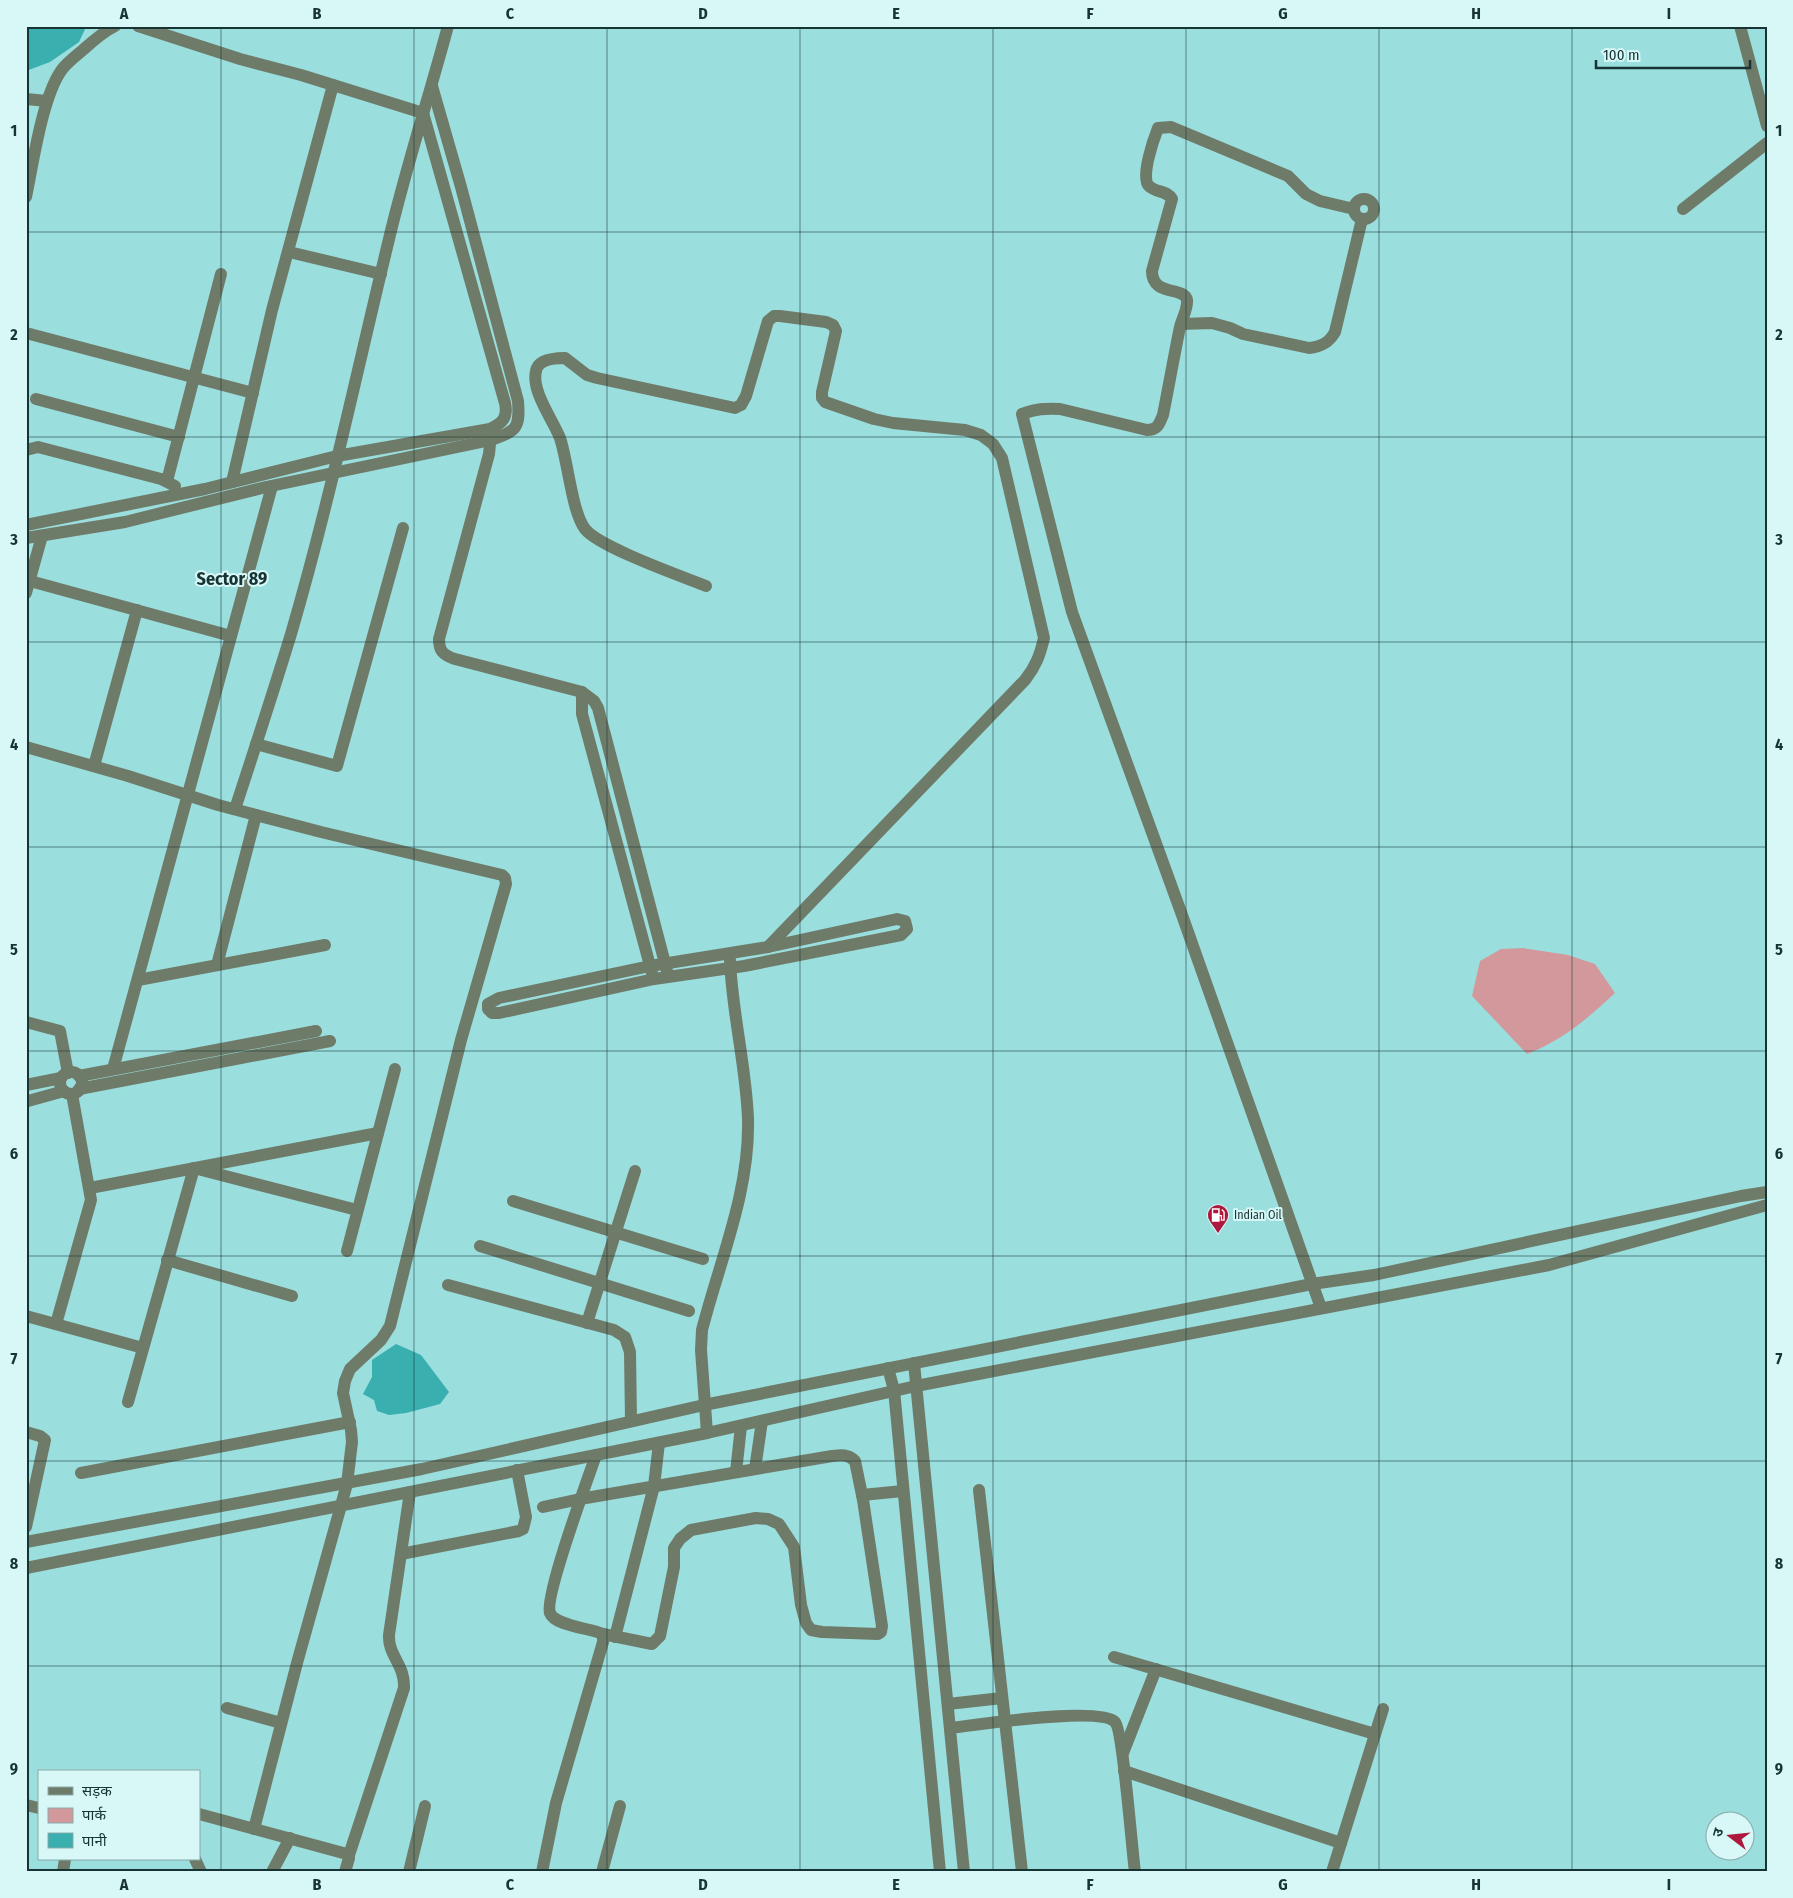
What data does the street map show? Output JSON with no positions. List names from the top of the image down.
{
  "districts": ["Sector 89"],
  "places": {
    "fuel station": ["Indian Oil"]
  },
  "legend": ["सड़क", "पार्क", "पानी"],
  "scale_bar": "100 m",
  "north": "left",
  "grid": {
    "columns": [
      "A",
      "B",
      "C",
      "D",
      "E",
      "F",
      "G",
      "H",
      "I"
    ],
    "rows": [
      "1",
      "2",
      "3",
      "4",
      "5",
      "6",
      "7",
      "8",
      "9"
    ]
  }
}
